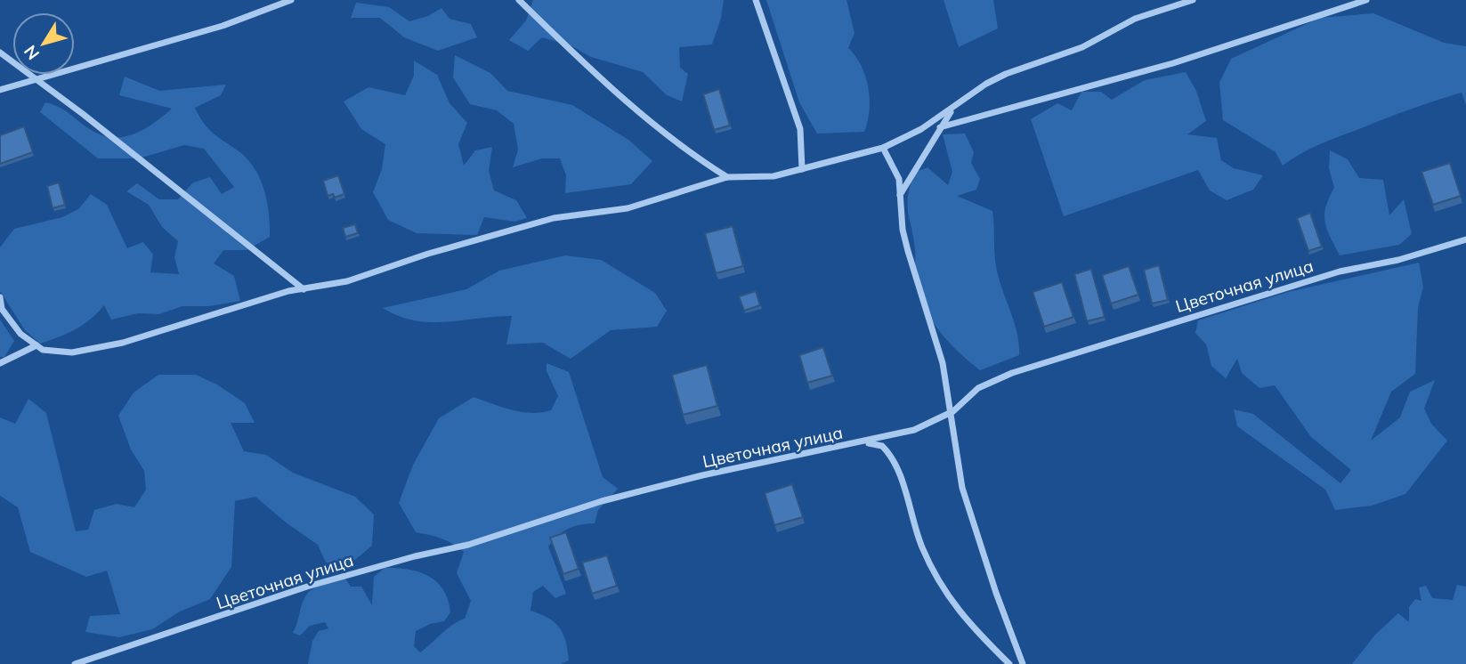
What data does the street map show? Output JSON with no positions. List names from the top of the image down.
{
  "streets": {
    "street": ["Цветочная улица"]
  },
  "north": "bottom left"
}
